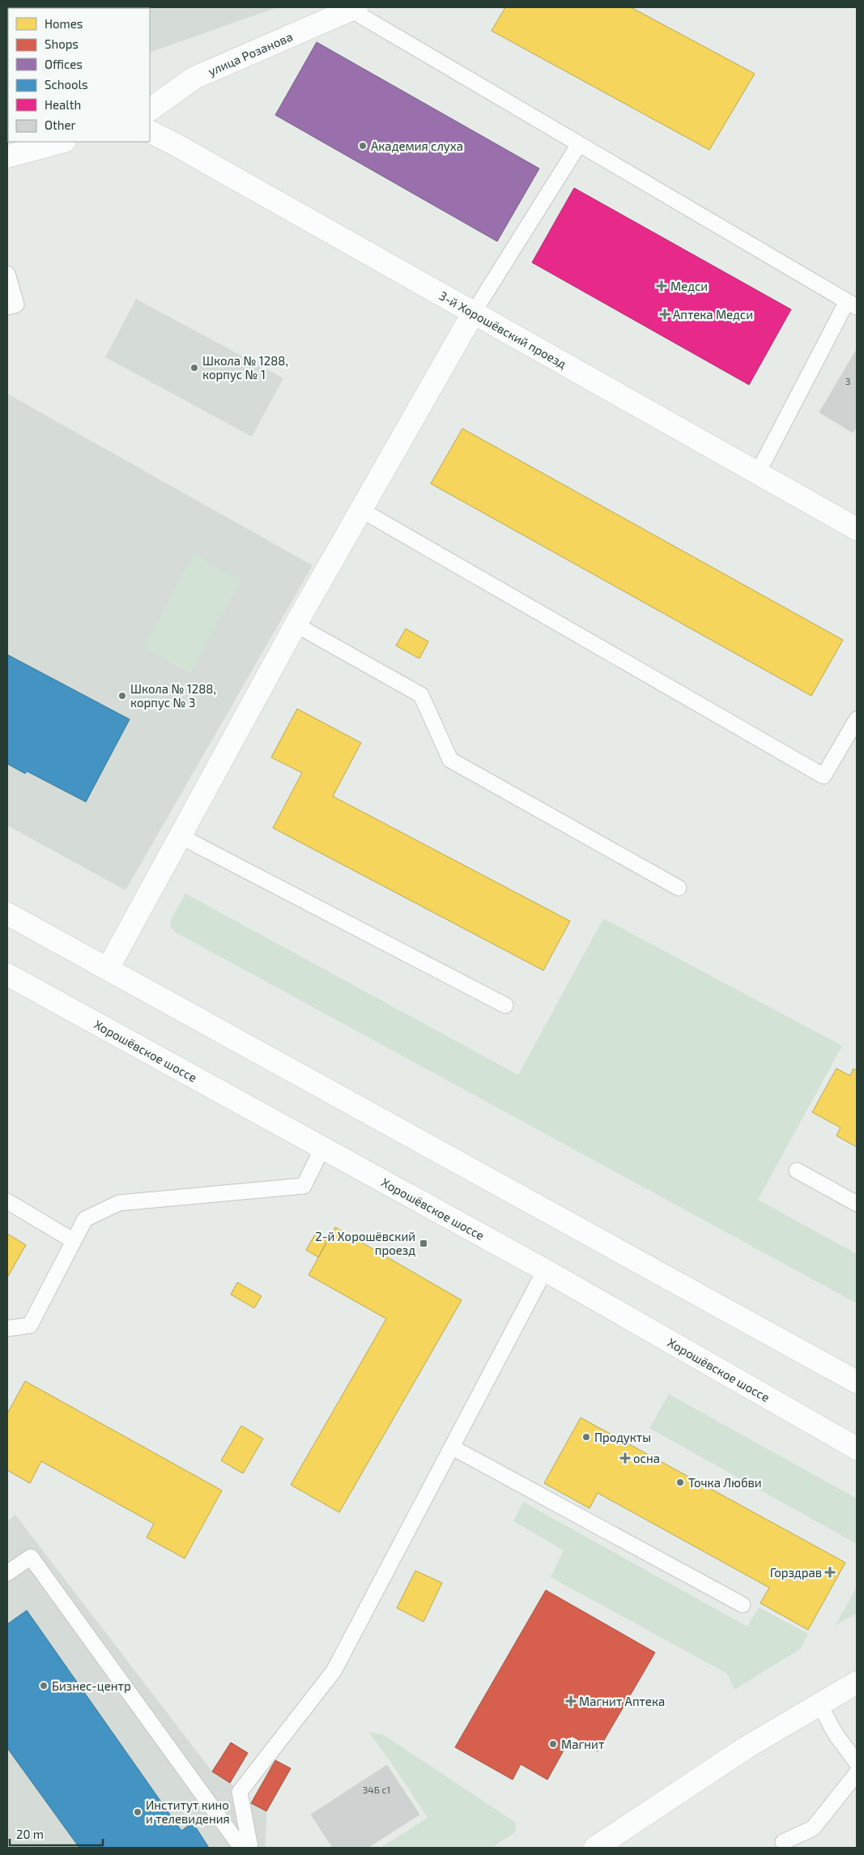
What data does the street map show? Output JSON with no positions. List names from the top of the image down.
{
  "streets": {
    "street": ["улица Розанова", "3-й Хорошёвский проезд", "Хорошёвское шоссе"]
  },
  "places": {
    "other": [
      "Академия слуха",
      "Школа № 1288, корпус № 1",
      "Школа № 1288, корпус № 3",
      "Продукты",
      "Точка Любви",
      "Бизнес-центр",
      "Магнит",
      "Институт кино и телевидения"
    ],
    "health": [
      "Медси",
      "Аптека Медси",
      "осна",
      "Горздрав",
      "Магнит Аптека"
    ],
    "transit": ["2-й Хорошёвский проезд"]
  },
  "house_numbers": ["3", "34Б с1"],
  "legend": [
    "Homes",
    "Shops",
    "Offices",
    "Schools",
    "Health",
    "Other"
  ],
  "scale_bar": "20 m"
}
